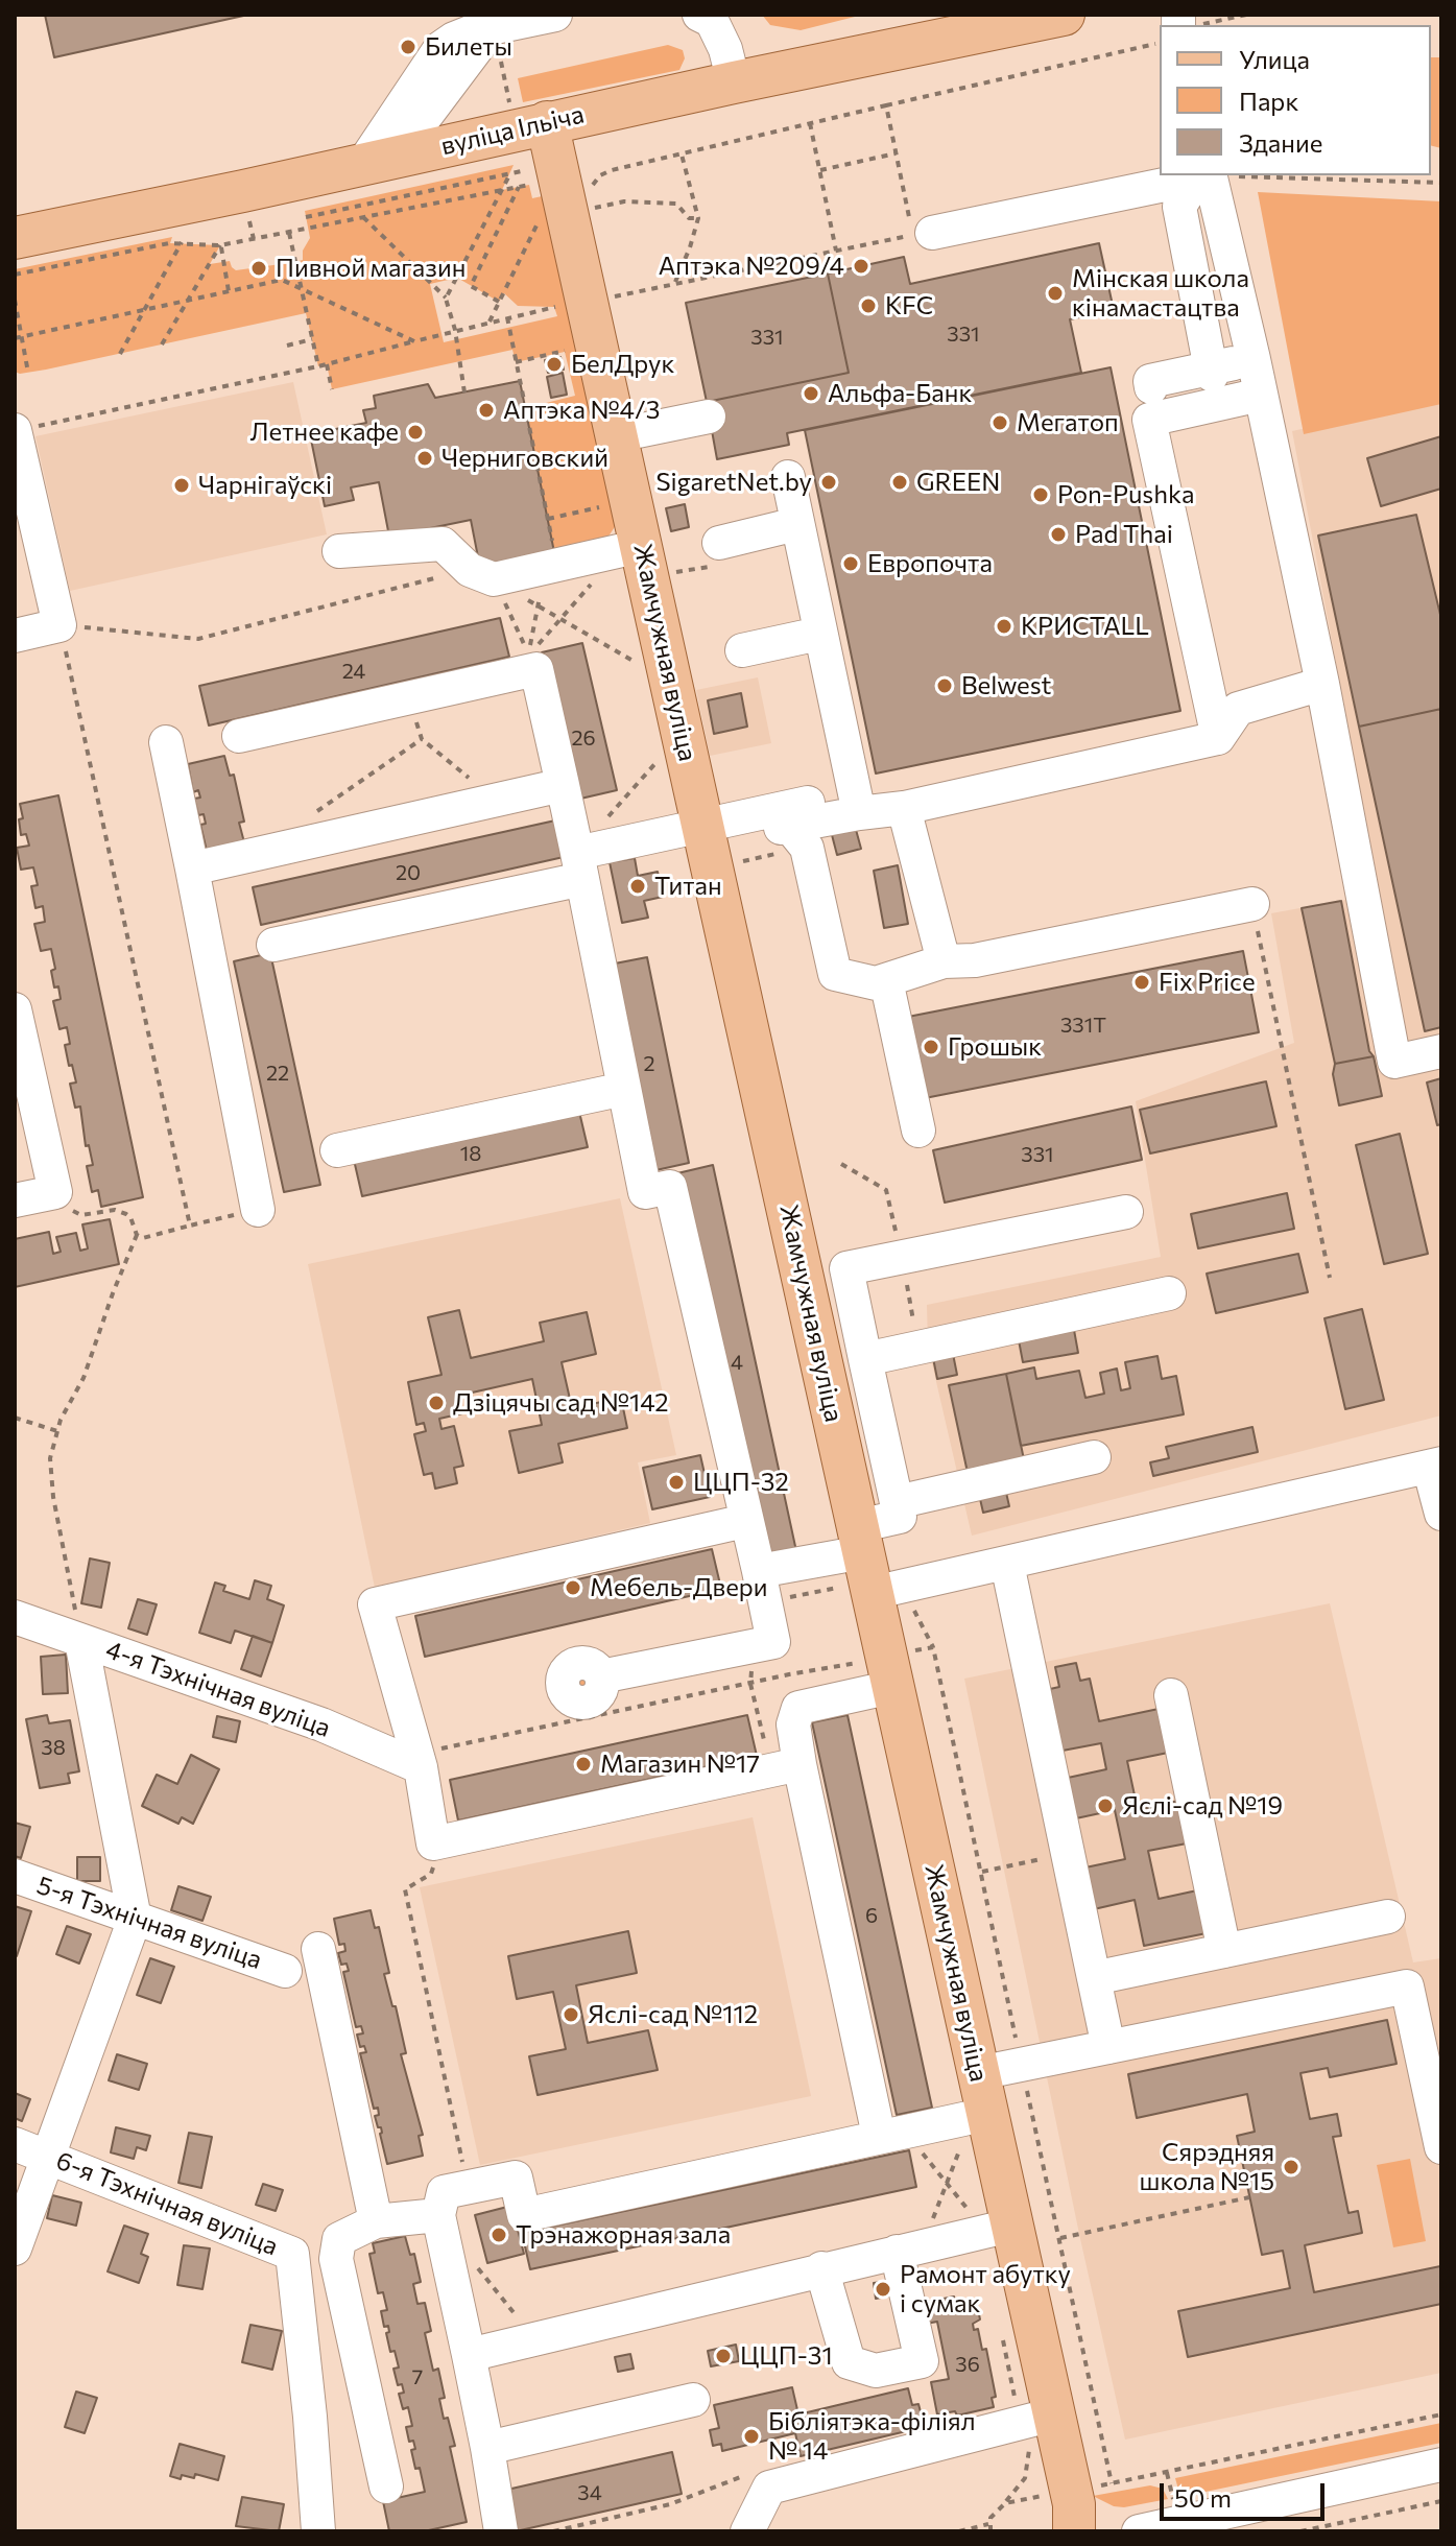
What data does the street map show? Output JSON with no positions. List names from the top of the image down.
{
  "streets": {
    "main road": ["вуліца Ільіча", "Жамчужная вуліца"],
    "street": ["4-я Тэхнічная вуліца", "5-я Тэхнічная вуліца", "6-я Тэхнічная вуліца"]
  },
  "crossings": [
    ["вуліца Ільіча", "Жамчужная вуліца"]
  ],
  "places": [
    "Билеты",
    "Аптэка №209/4",
    "Пивной магазин",
    "Мінская школа кінамастацтва",
    "KFC",
    "БелДрук",
    "Альфа-Банк",
    "Аптэка №4/3",
    "Мегатоп",
    "Летнее кафе",
    "Черниговский",
    "SigaretNet.by",
    "GREEN",
    "Чарнігаўскі",
    "Pon-Pushka",
    "Pad Thai",
    "Европочта",
    "КРИСТАLL",
    "Belwest",
    "Титан",
    "Fix Price",
    "Грошык",
    "Дзіцячы сад №142",
    "ЦЦП-32",
    "Мебель-Двери",
    "Магазин №17",
    "Яслі-сад №19",
    "Яслі-сад №112",
    "Сярэдняя школа №15",
    "Трэнажорная зала",
    "Рамонт абутку і сумак",
    "ЦЦП-31",
    "Бібліятэка-філіял № 14"
  ],
  "house_numbers": [
    "331",
    "331",
    "24",
    "26",
    "20",
    "331Т",
    "2",
    "22",
    "18",
    "331",
    "4",
    "38",
    "6",
    "36",
    "7",
    "34"
  ],
  "legend": ["Улица", "Парк", "Здание"],
  "scale_bar": "50 m"
}
